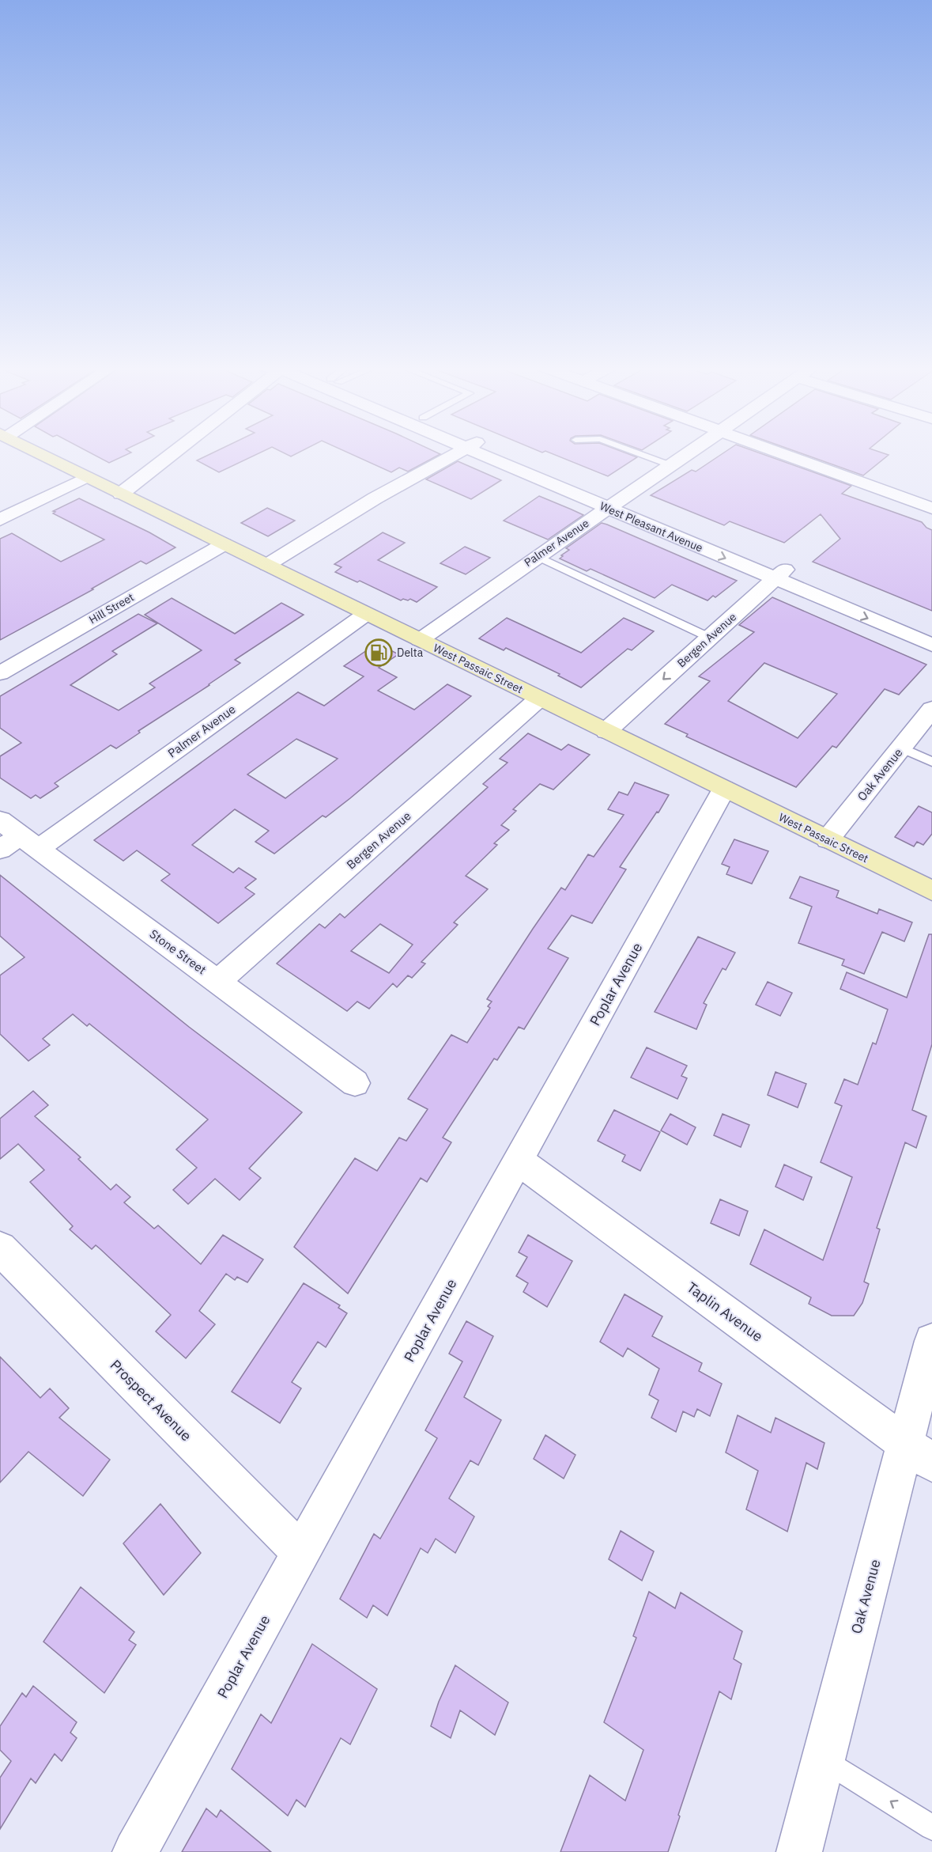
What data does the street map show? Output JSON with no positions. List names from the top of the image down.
{
  "streets": {
    "main road": ["West Passaic Street"],
    "street": [
      "West Pleasant Avenue",
      "Palmer Avenue",
      "Hill Street",
      "Bergen Avenue",
      "Oak Avenue",
      "Stone Street",
      "Poplar Avenue",
      "Taplin Avenue",
      "Prospect Avenue"
    ]
  },
  "crossings": [
    ["West Pleasant Avenue", "Palmer Avenue"],
    ["West Pleasant Avenue", "Bergen Avenue"],
    ["Palmer Avenue", "West Passaic Street"],
    ["Palmer Avenue", "Stone Street"],
    ["Hill Street", "West Passaic Street"],
    ["Bergen Avenue", "West Passaic Street"],
    ["Bergen Avenue", "Stone Street"],
    ["West Passaic Street", "Oak Avenue"],
    ["West Passaic Street", "Poplar Avenue"],
    ["Oak Avenue", "Taplin Avenue"],
    ["Poplar Avenue", "Taplin Avenue"],
    ["Poplar Avenue", "Prospect Avenue"]
  ],
  "places": {
    "fuel station": ["Delta"]
  }
}
